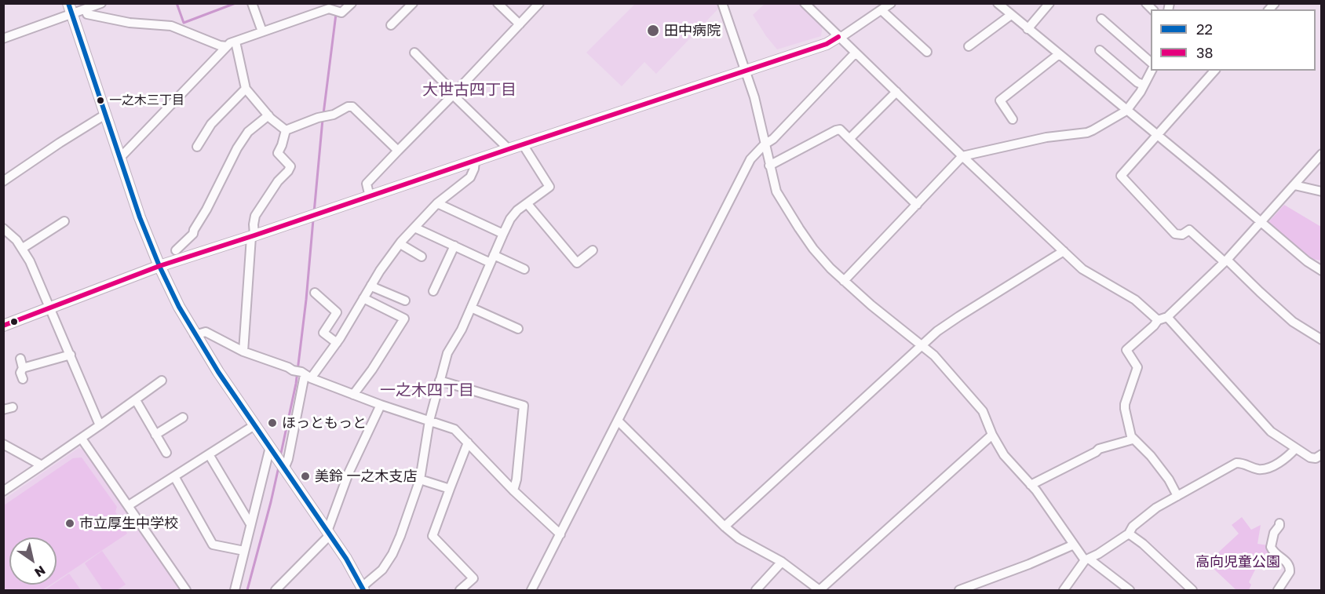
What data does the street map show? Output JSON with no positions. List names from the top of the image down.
{
  "districts": ["大世古四丁目", "一之木四丁目"],
  "parks": ["高向児童公園"],
  "places": [
    "田中病院",
    "一之木三丁目",
    "ほっともっと",
    "美鈴 一之木支店",
    "市立厚生中学校"
  ],
  "lines": ["transit line 22", "transit line 38"],
  "legend": ["22", "38"],
  "north": "bottom right"
}
